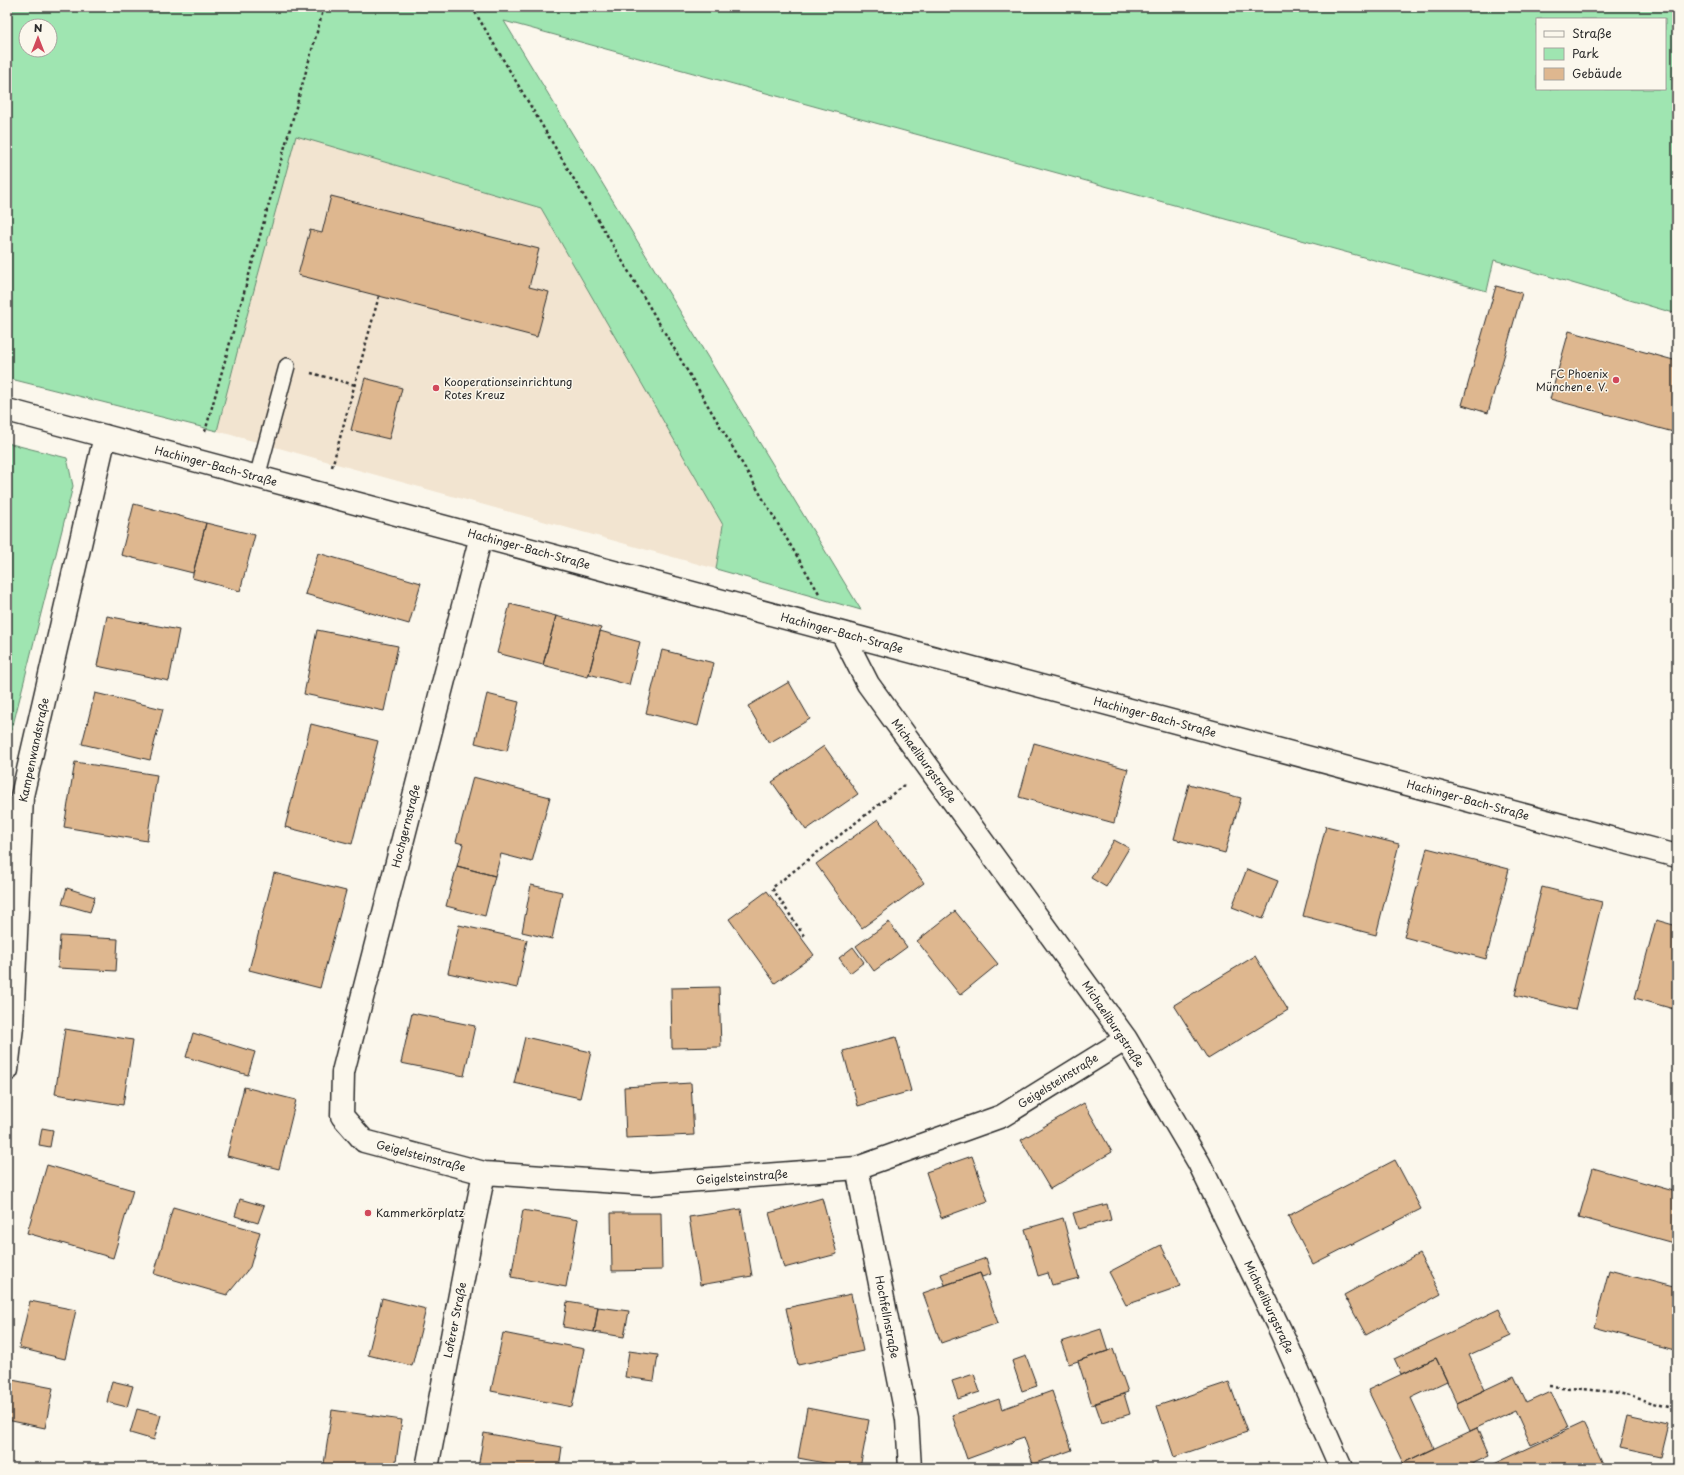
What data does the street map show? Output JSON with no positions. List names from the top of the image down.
{
  "streets": {
    "street": [
      "Hachinger-Bach-Straße",
      "Kampenwandstraße",
      "Michaeliburgstraße",
      "Hochgernstraße",
      "Geigelsteinstraße",
      "Hochfellnstraße",
      "Loferer Straße"
    ]
  },
  "crossings": [
    ["Hachinger-Bach-Straße", "Kampenwandstraße"],
    ["Hachinger-Bach-Straße", "Michaeliburgstraße"],
    ["Hachinger-Bach-Straße", "Hochgernstraße"],
    ["Michaeliburgstraße", "Geigelsteinstraße"],
    ["Hochgernstraße", "Geigelsteinstraße"],
    ["Geigelsteinstraße", "Hochfellnstraße"],
    ["Geigelsteinstraße", "Loferer Straße"]
  ],
  "places": ["FC Phoenix München e. V.", "Kooperationseinrichtung Rotes Kreuz", "Kammerkörplatz"],
  "legend": ["Straße", "Park", "Gebäude"],
  "north": "top"
}
